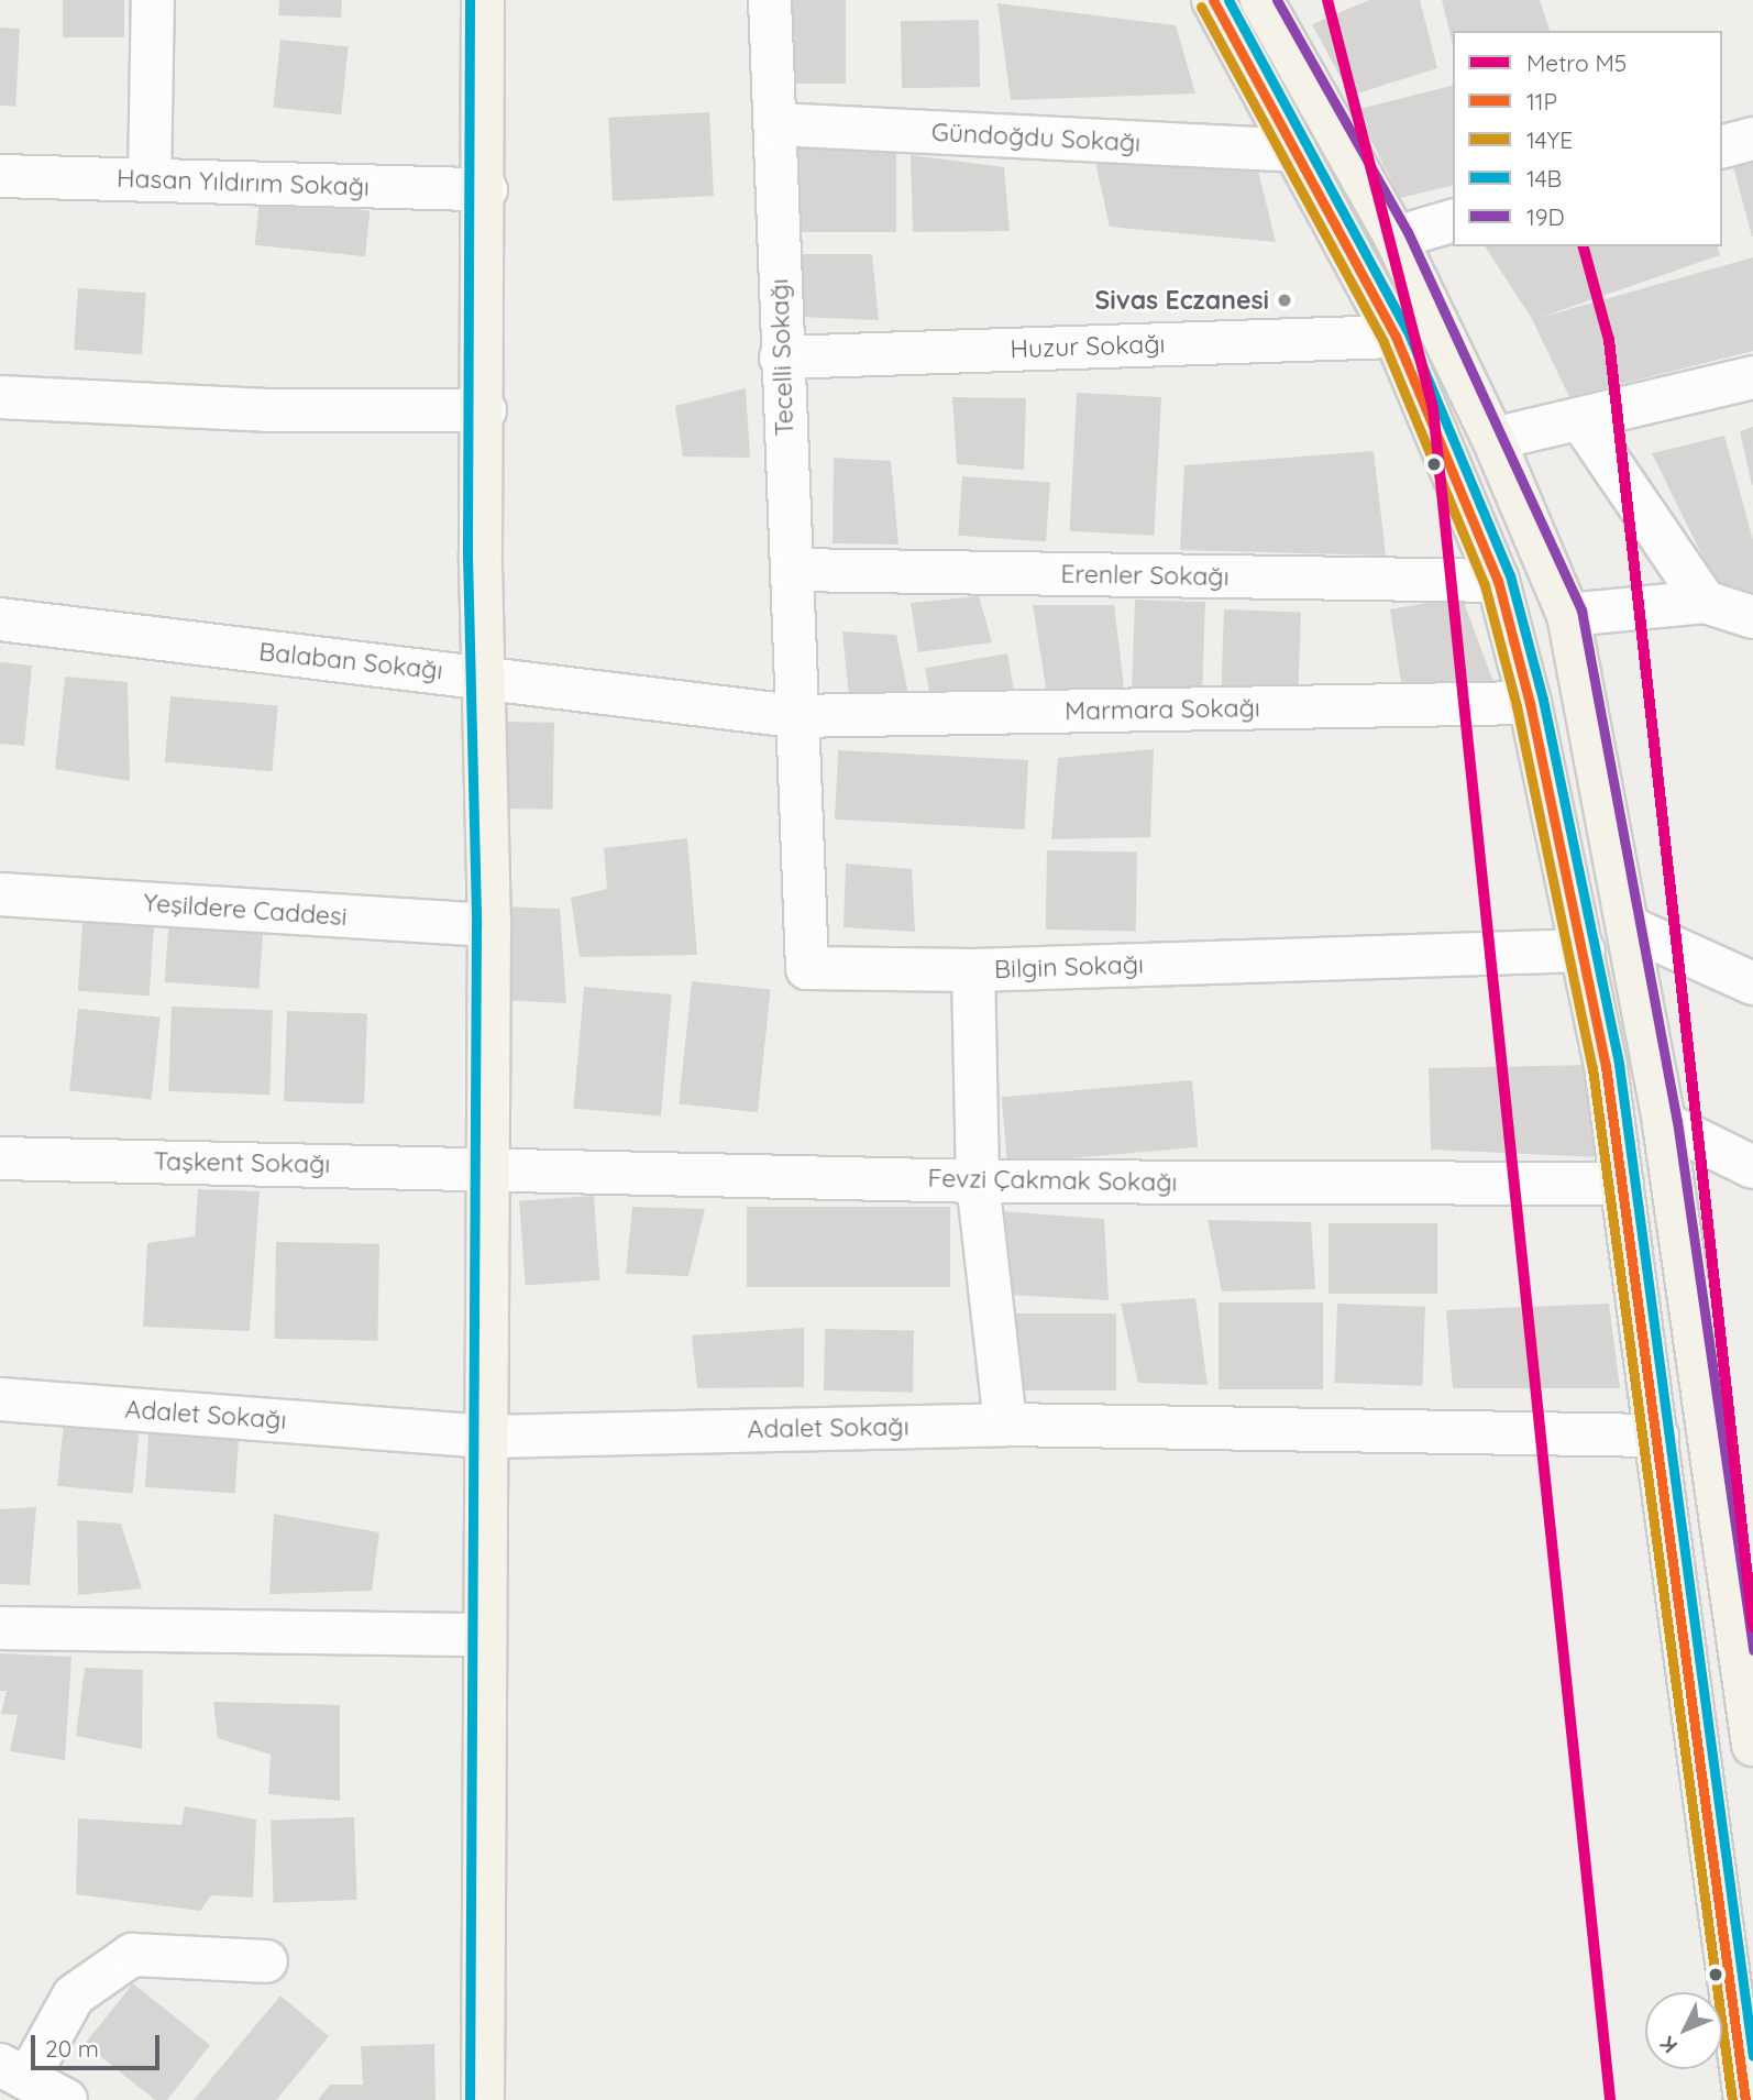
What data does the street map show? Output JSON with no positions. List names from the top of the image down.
{
  "streets": {
    "street": [
      "Gündoğdu Sokağı",
      "Hasan Yıldırım Sokağı",
      "Huzur Sokağı",
      "Tecelli Sokağı",
      "Erenler Sokağı",
      "Balaban Sokağı",
      "Marmara Sokağı",
      "Yeşildere Caddesi",
      "Bilgin Sokağı",
      "Taşkent Sokağı",
      "Fevzi Çakmak Sokağı",
      "Adalet Sokağı"
    ]
  },
  "crossings": [
    ["Gündoğdu Sokağı", "Tecelli Sokağı"],
    ["Huzur Sokağı", "Tecelli Sokağı"],
    ["Tecelli Sokağı", "Erenler Sokağı"],
    ["Tecelli Sokağı", "Balaban Sokağı"],
    ["Tecelli Sokağı", "Marmara Sokağı"],
    ["Tecelli Sokağı", "Bilgin Sokağı"],
    ["Balaban Sokağı", "Marmara Sokağı"],
    ["Balaban Sokağı", "Bilgin Sokağı"],
    ["Marmara Sokağı", "Bilgin Sokağı"],
    ["Taşkent Sokağı", "Fevzi Çakmak Sokağı"]
  ],
  "places": ["Sivas Eczanesi"],
  "lines": [
    "metro line M5",
    "transit line 11P",
    "transit line 14B",
    "transit line 19D",
    "transit line 14YE"
  ],
  "legend": [
    "Metro M5",
    "11P",
    "14YE",
    "14B",
    "19D"
  ],
  "scale_bar": "20 m",
  "north": "bottom left"
}
